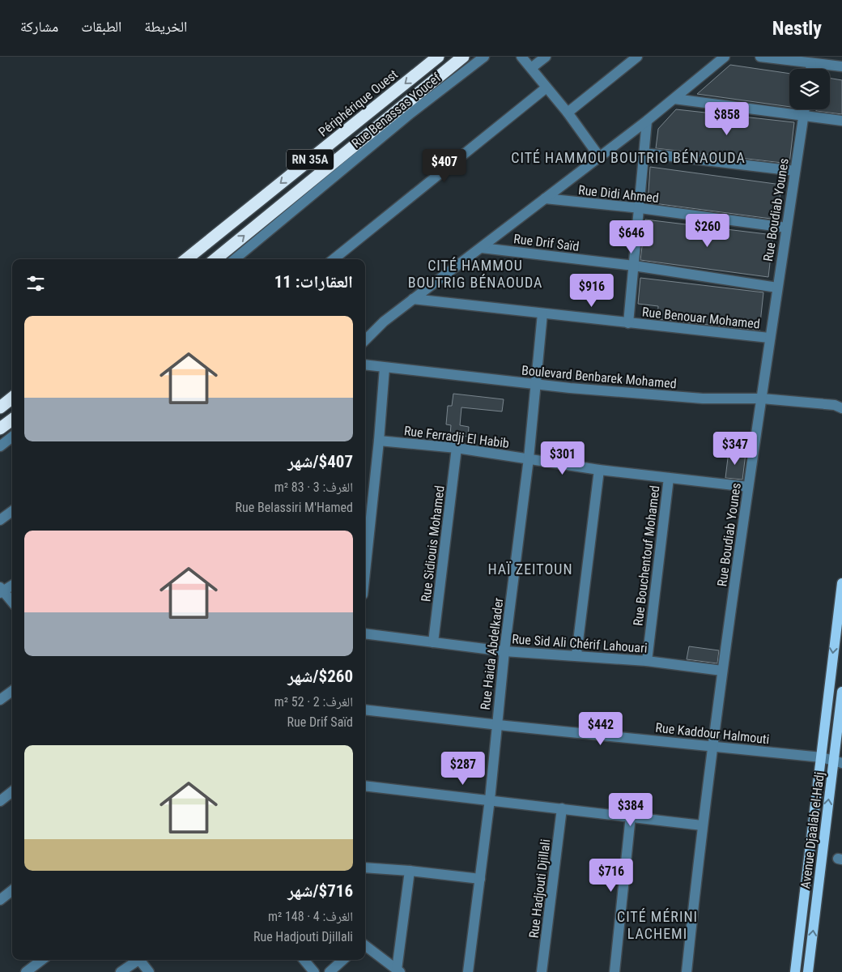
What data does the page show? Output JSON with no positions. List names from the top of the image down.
{
  "streets": {
    "highway": ["Périphérique Ouest", "RN 35A"],
    "main road": ["Avenue Djaalab el-Hadj"],
    "street": [
      "Rue Benassas Youcef",
      "Rue Didi Ahmed",
      "Rue Boudiab Younes",
      "Rue Drif Saïd",
      "Rue Benouar Mohamed",
      "Boulevard Benbarek Mohamed",
      "Rue Ferradji El Habib",
      "Rue Sidiouis Mohamed",
      "Rue Bouchentouf Mohamed",
      "Rue Sid Ali Chérif Lahouari",
      "Rue Haida Abdelkader",
      "Rue Kaddour Halmouti",
      "Rue Hadjouti Djillali"
    ]
  },
  "crossings": [
    ["Rue Didi Ahmed", "Rue Boudiab Younes"],
    ["Rue Boudiab Younes", "Rue Drif Saïd"],
    ["Rue Boudiab Younes", "Rue Benouar Mohamed"],
    ["Rue Boudiab Younes", "Boulevard Benbarek Mohamed"],
    ["Rue Boudiab Younes", "Rue Ferradji El Habib"],
    ["Rue Boudiab Younes", "Rue Sid Ali Chérif Lahouari"],
    ["Rue Boudiab Younes", "Rue Kaddour Halmouti"],
    ["Rue Benouar Mohamed", "Rue Haida Abdelkader"],
    ["Boulevard Benbarek Mohamed", "Rue Haida Abdelkader"],
    ["Rue Ferradji El Habib", "Rue Sidiouis Mohamed"],
    ["Rue Ferradji El Habib", "Rue Bouchentouf Mohamed"],
    ["Rue Ferradji El Habib", "Rue Haida Abdelkader"],
    ["Rue Sidiouis Mohamed", "Rue Sid Ali Chérif Lahouari"],
    ["Rue Bouchentouf Mohamed", "Rue Sid Ali Chérif Lahouari"],
    ["Rue Sid Ali Chérif Lahouari", "Rue Haida Abdelkader"],
    ["Rue Haida Abdelkader", "Rue Kaddour Halmouti"],
    ["Rue Kaddour Halmouti", "Avenue Djaalab el-Hadj"]
  ],
  "districts": [
    "CITÉ HAMMOU BOUTRIG BÉNAOUDA",
    "CITÉ HAMMOU BOUTRIG BÉNAOUDA",
    "HAÏ ZEITOUN",
    "CITÉ MÉRINI LACHEMI"
  ],
  "page": {
    "header": "Nestly",
    "nav": ["الخريطة", "الطبقات", "مشاركة"],
    "price": [
      "$858",
      "$407",
      "$260",
      "$646",
      "$916",
      "$347",
      "$301",
      "$442",
      "$287",
      "$384",
      "$716"
    ],
    "heading": "العقارات: 11",
    "list": [
      {
        "name": "$407/شهر",
        "note": "الغرف: 3 · 83 m² · Rue Belassiri M'Hamed"
      },
      {
        "name": "$260/شهر",
        "note": "الغرف: 2 · 52 m² · Rue Drif Saïd"
      },
      {
        "name": "$716/شهر",
        "note": "الغرف: 4 · 148 m² · Rue Hadjouti Djillali"
      }
    ]
  }
}
